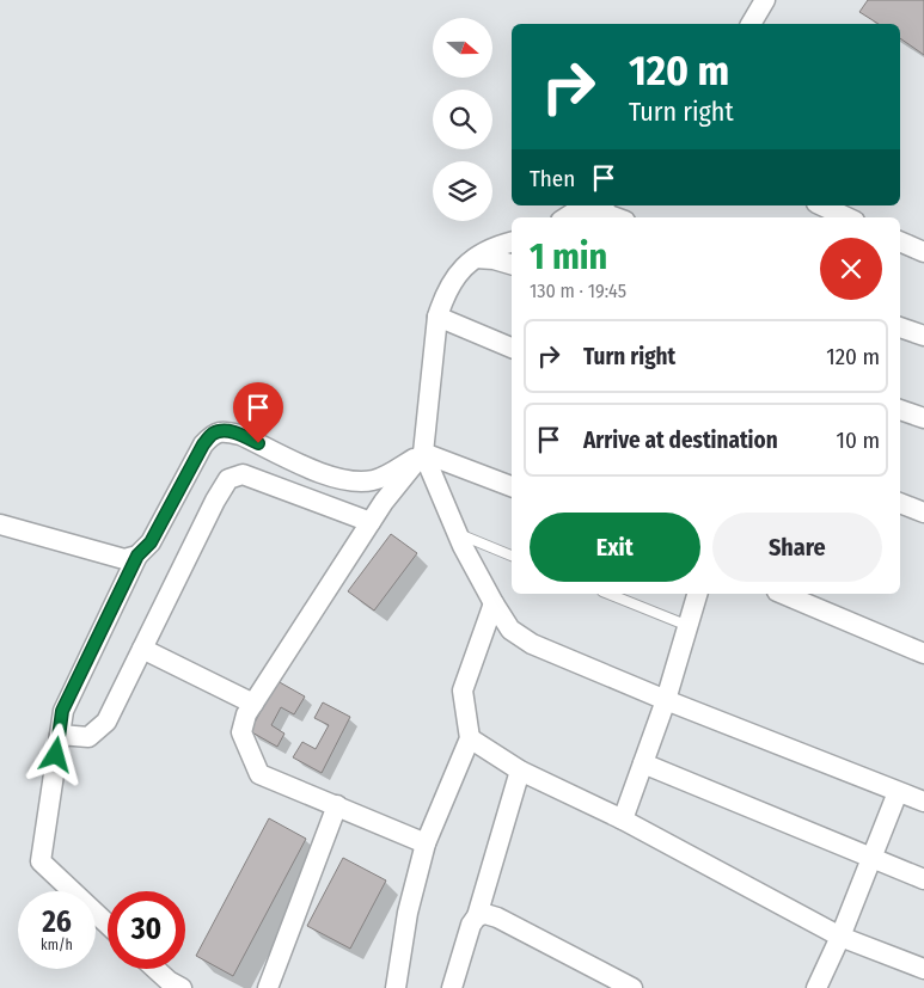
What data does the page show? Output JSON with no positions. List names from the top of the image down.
{
  "north": "right",
  "page": {
    "turn": ["120 m", "Turn right"],
    "then": "Then",
    "heading": ["1 min", "130 m · 19:45"],
    "list": [
      {
        "name": "Turn right",
        "value": "120 m"
      },
      {
        "name": "Arrive at destination",
        "value": "10 m"
      }
    ],
    "buttons": ["Exit", "Share"],
    "speed": "26 km/h",
    "limit": "30"
  }
}
